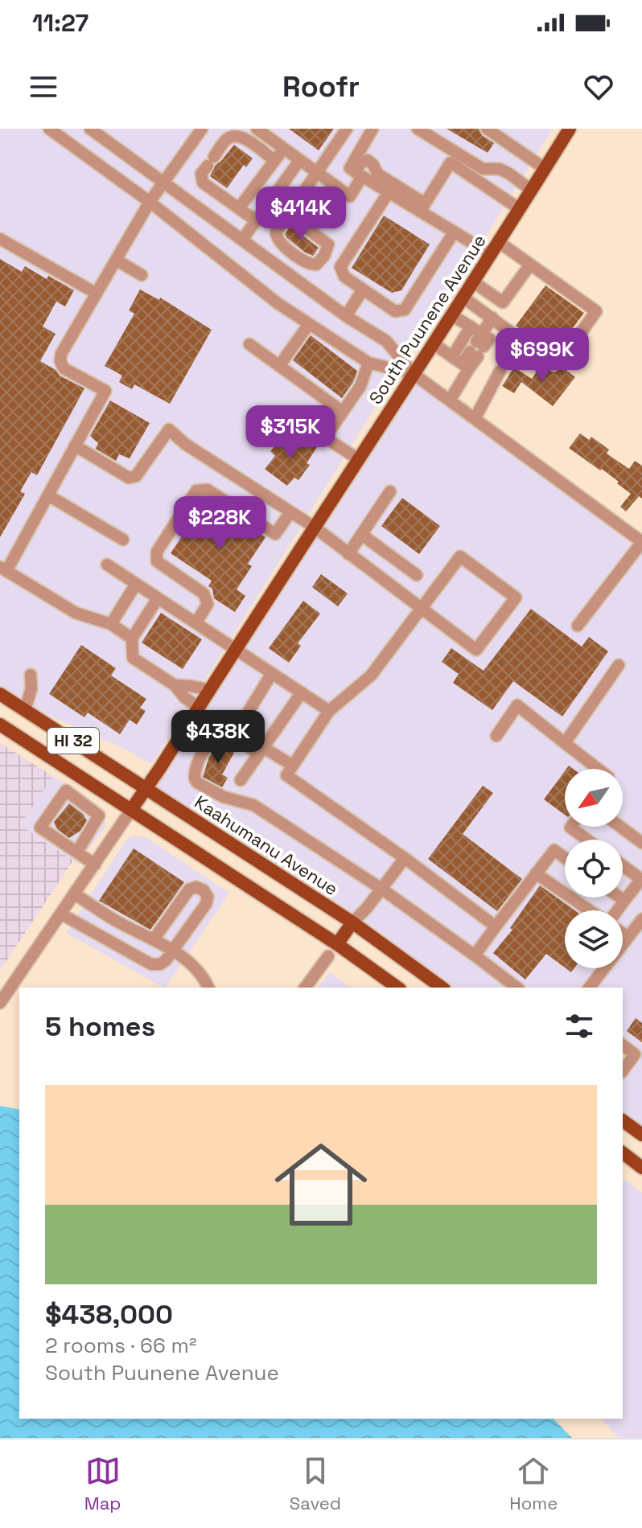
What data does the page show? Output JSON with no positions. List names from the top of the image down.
{
  "streets": {
    "main road": ["South Puunene Avenue", "HI 32", "Kaahumanu Avenue"]
  },
  "crossings": [
    ["South Puunene Avenue", "HI 32"],
    ["South Puunene Avenue", "Kaahumanu Avenue"]
  ],
  "north": "bottom left",
  "page": {
    "status": "11:27",
    "header": "Roofr",
    "price": [
      "$414K",
      "$699K",
      "$315K",
      "$228K",
      "$438K"
    ],
    "heading": "5 homes",
    "list": [
      {
        "name": "$438,000",
        "note": "2 rooms · 66 m² · South Puunene Avenue"
      }
    ],
    "tabs": ["Map", "Saved", "Home"]
  }
}
